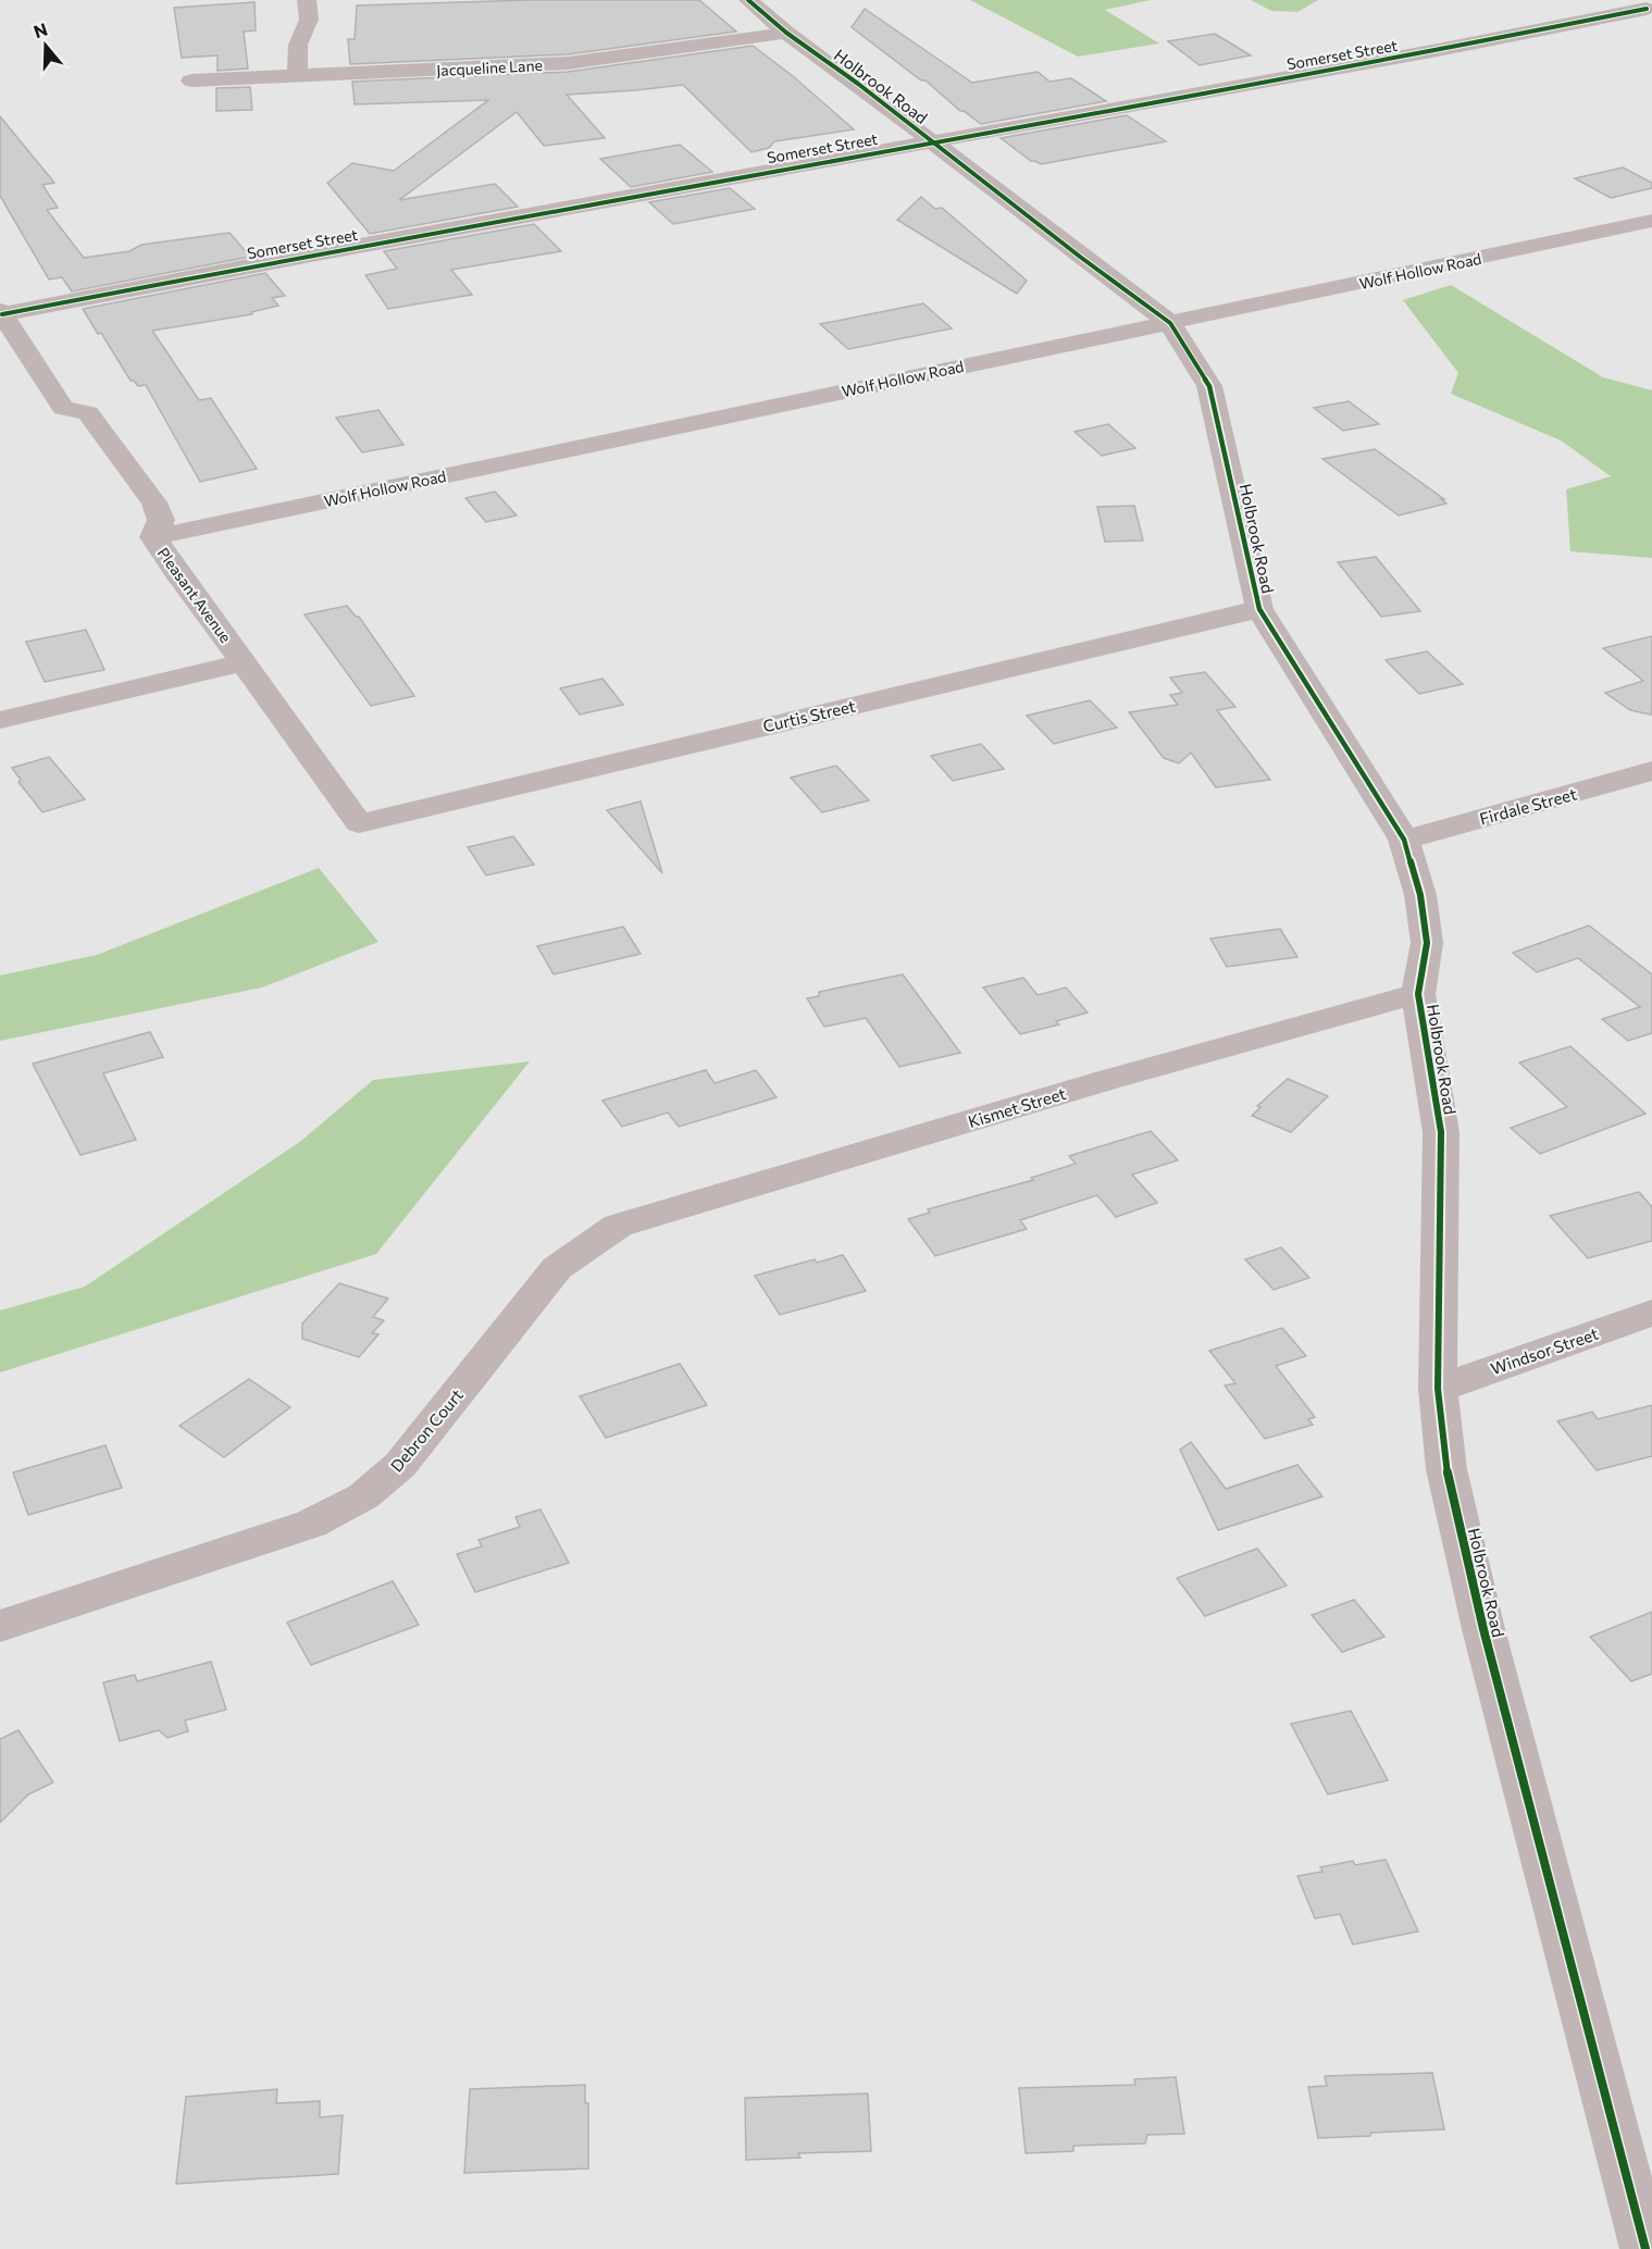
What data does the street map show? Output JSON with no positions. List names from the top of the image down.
{
  "streets": {
    "street": [
      "Somerset Street",
      "Jacqueline Lane",
      "Holbrook Road",
      "Wolf Hollow Road",
      "Pleasant Avenue",
      "Curtis Street",
      "Firdale Street",
      "Kismet Street",
      "Windsor Street",
      "Debron Court"
    ]
  },
  "crossings": [
    ["Somerset Street", "Holbrook Road"],
    ["Somerset Street", "Pleasant Avenue"],
    ["Jacqueline Lane", "Holbrook Road"],
    ["Holbrook Road", "Wolf Hollow Road"],
    ["Holbrook Road", "Curtis Street"],
    ["Holbrook Road", "Firdale Street"],
    ["Holbrook Road", "Kismet Street"],
    ["Holbrook Road", "Windsor Street"],
    ["Wolf Hollow Road", "Pleasant Avenue"],
    ["Pleasant Avenue", "Curtis Street"],
    ["Kismet Street", "Debron Court"]
  ],
  "north": "top"
}
